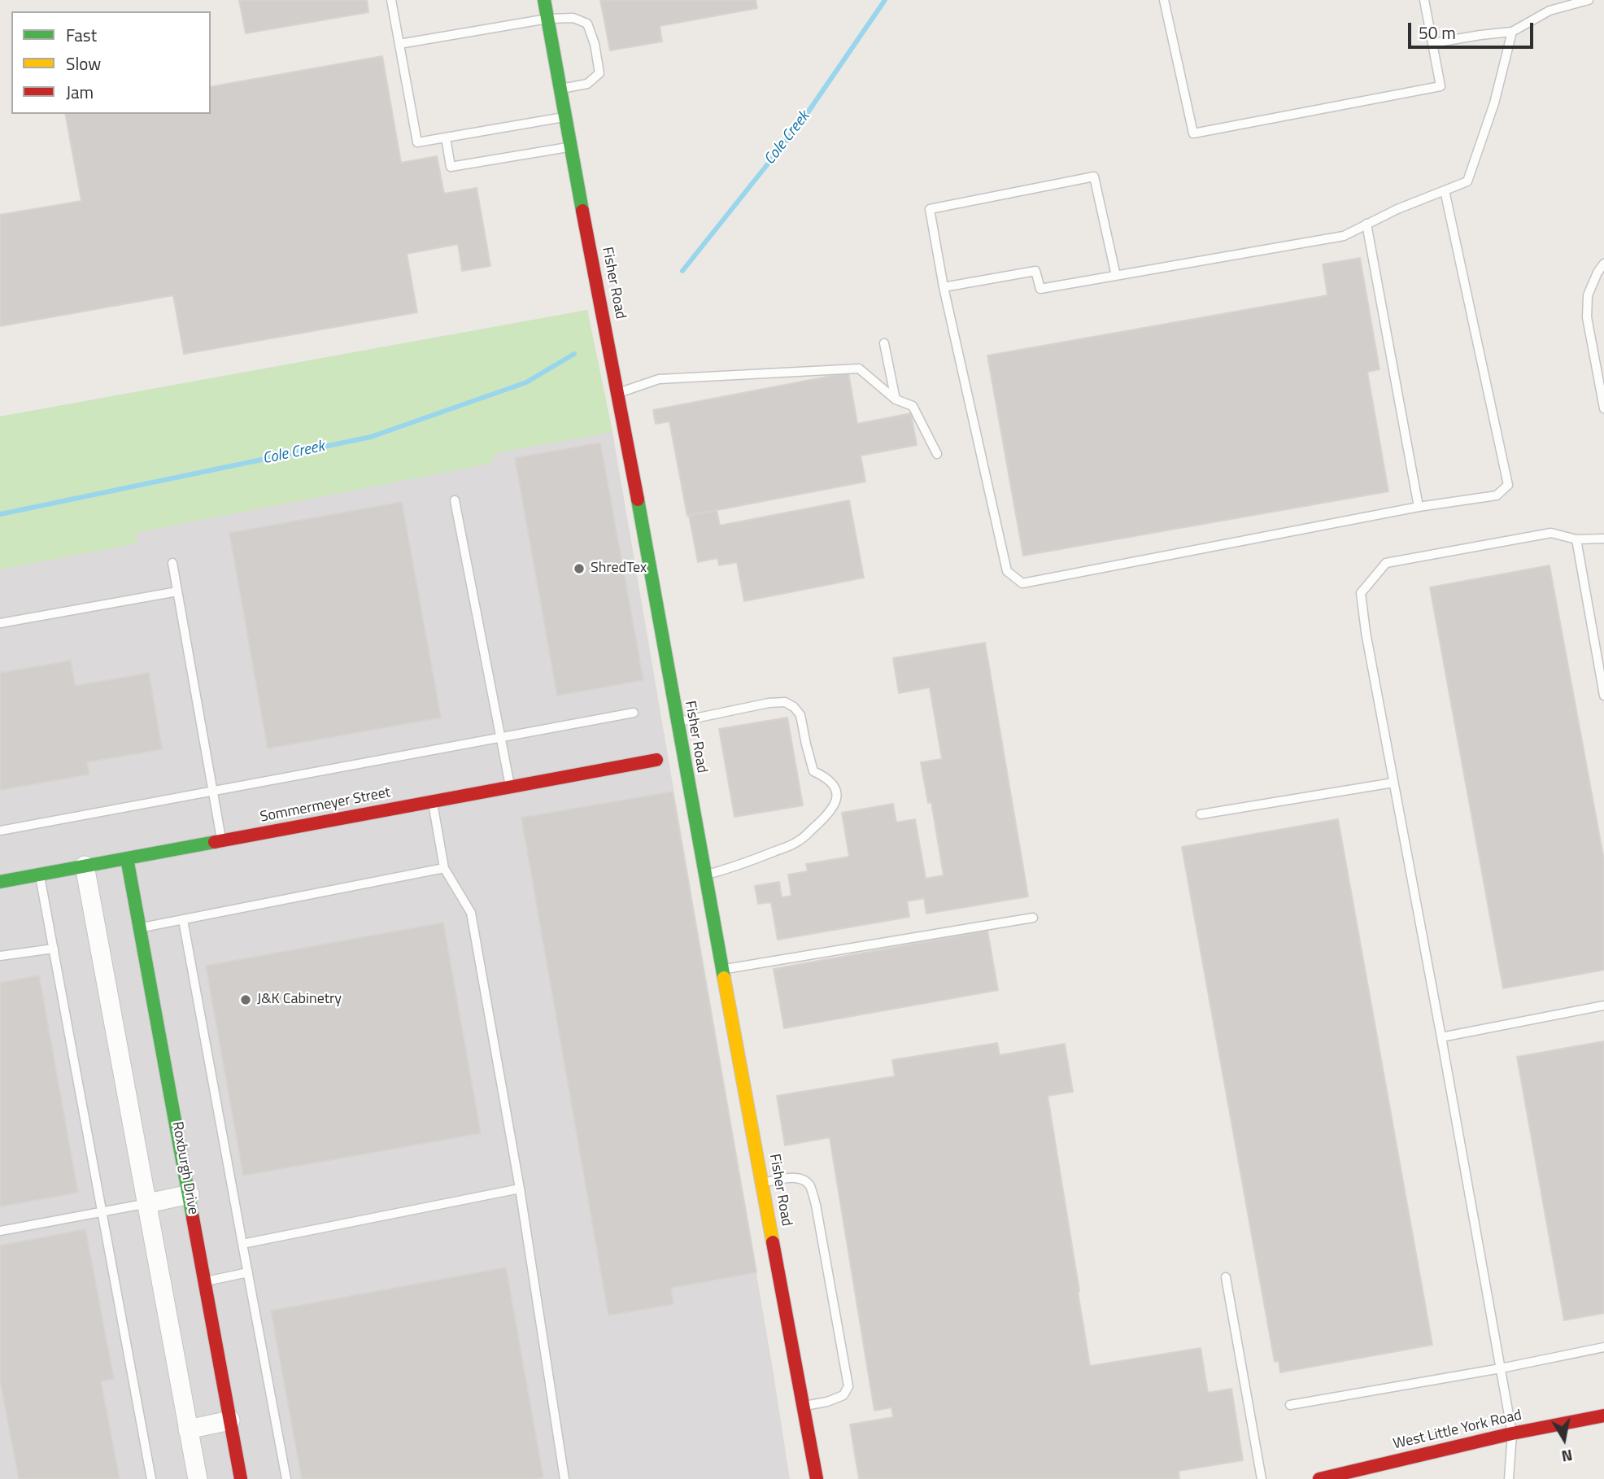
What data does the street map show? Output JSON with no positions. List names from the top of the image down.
{
  "streets": {
    "street": [
      "Fisher Road",
      "Sommermeyer Street",
      "Roxburgh Drive",
      "West Little York Road"
    ]
  },
  "crossings": [
    ["Sommermeyer Street", "Roxburgh Drive"]
  ],
  "water": ["Cole Creek"],
  "places": ["ShredTex", "J&K Cabinetry"],
  "legend": ["Fast", "Slow", "Jam"],
  "scale_bar": "50 m",
  "north": "bottom"
}
